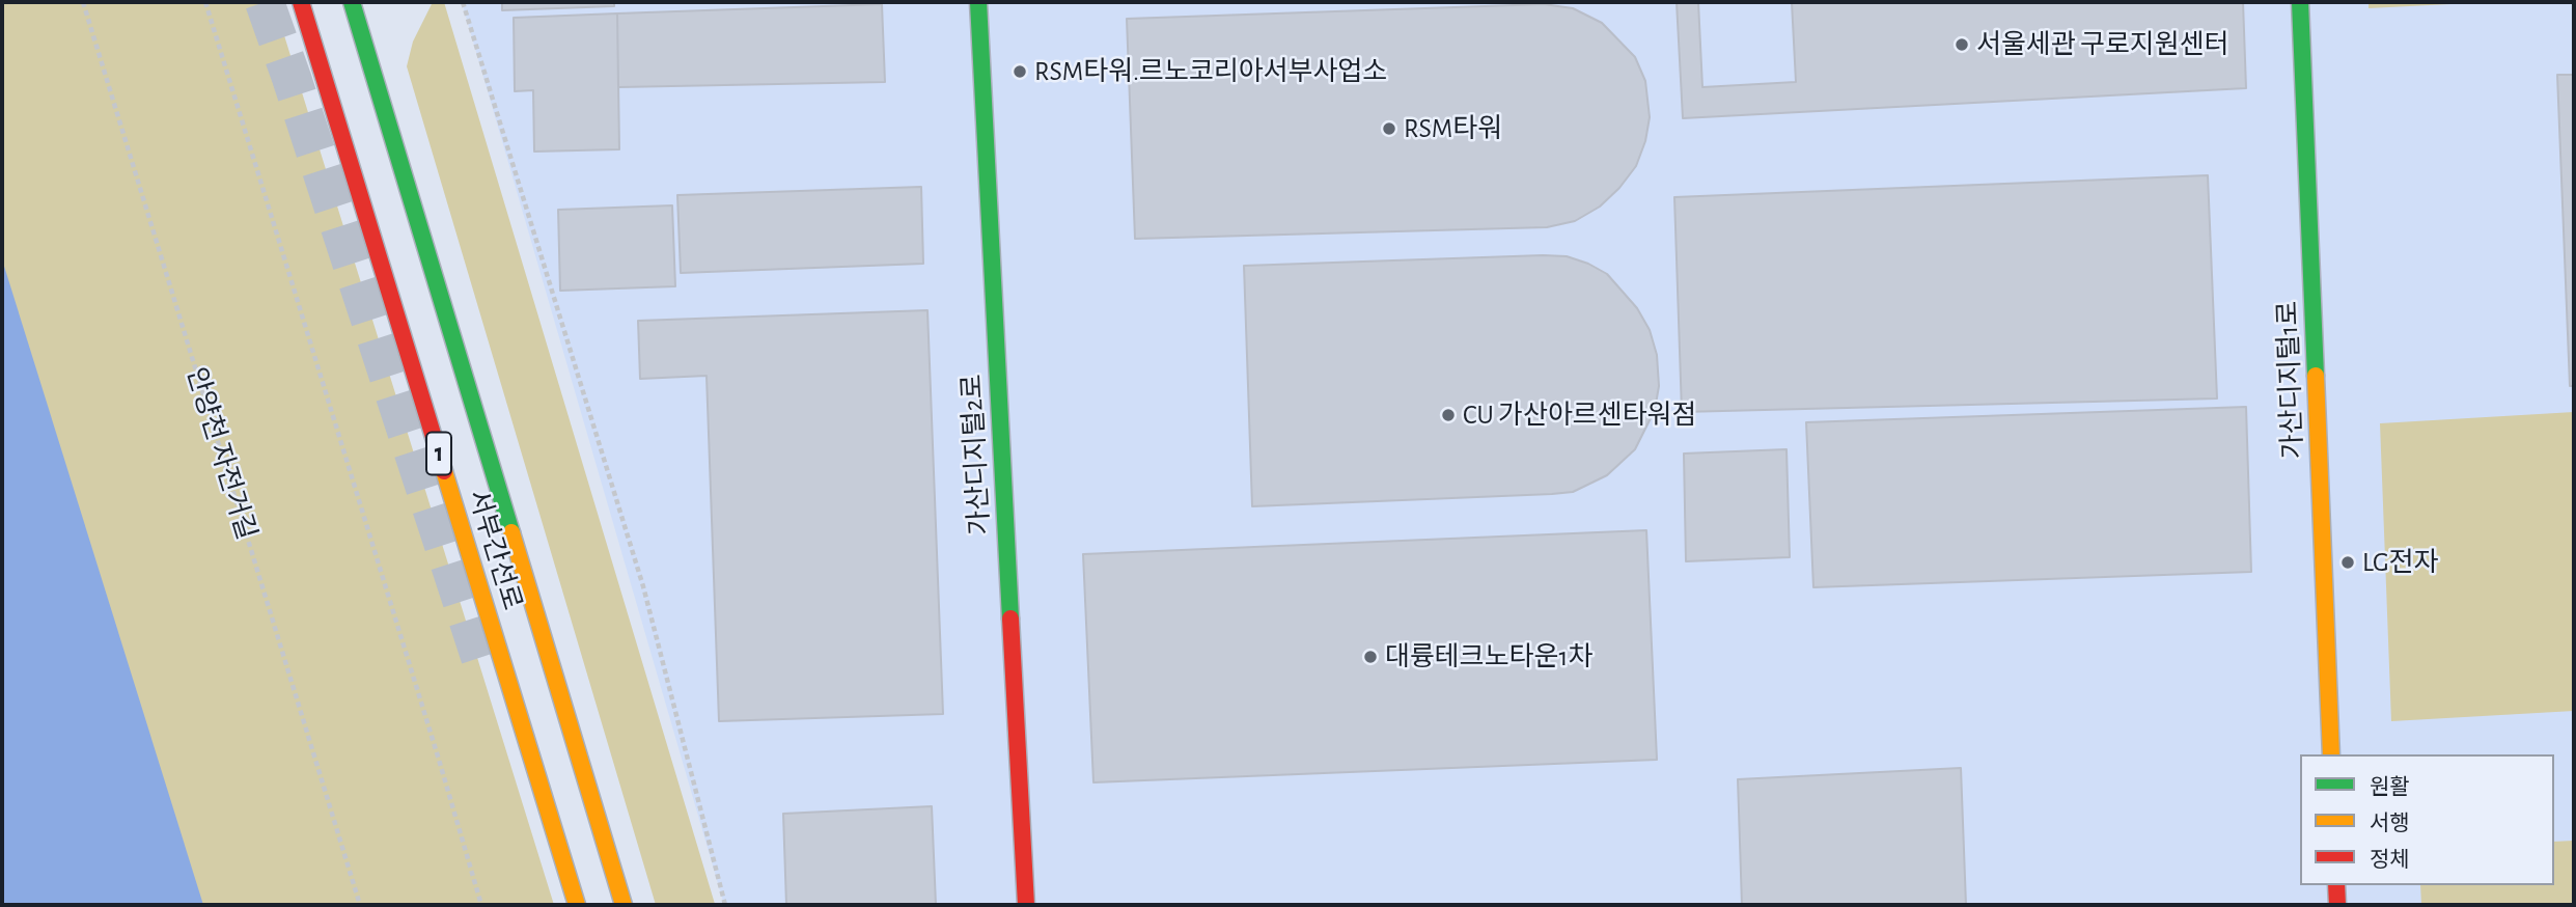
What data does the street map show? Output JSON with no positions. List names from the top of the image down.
{
  "streets": {
    "main road": [
      "가산디지털1로",
      "1",
      "가산디지털2로",
      "서부간선로"
    ],
    "path": ["안양천 자전거길"]
  },
  "places": [
    "서울세관 구로지원센터",
    "RSM타워.르노코리아서부사업소",
    "RSM타워",
    "CU 가산아르센타워점",
    "LG전자",
    "대륭테크노타운1차"
  ],
  "legend": ["원활", "서행", "정체"]
}
